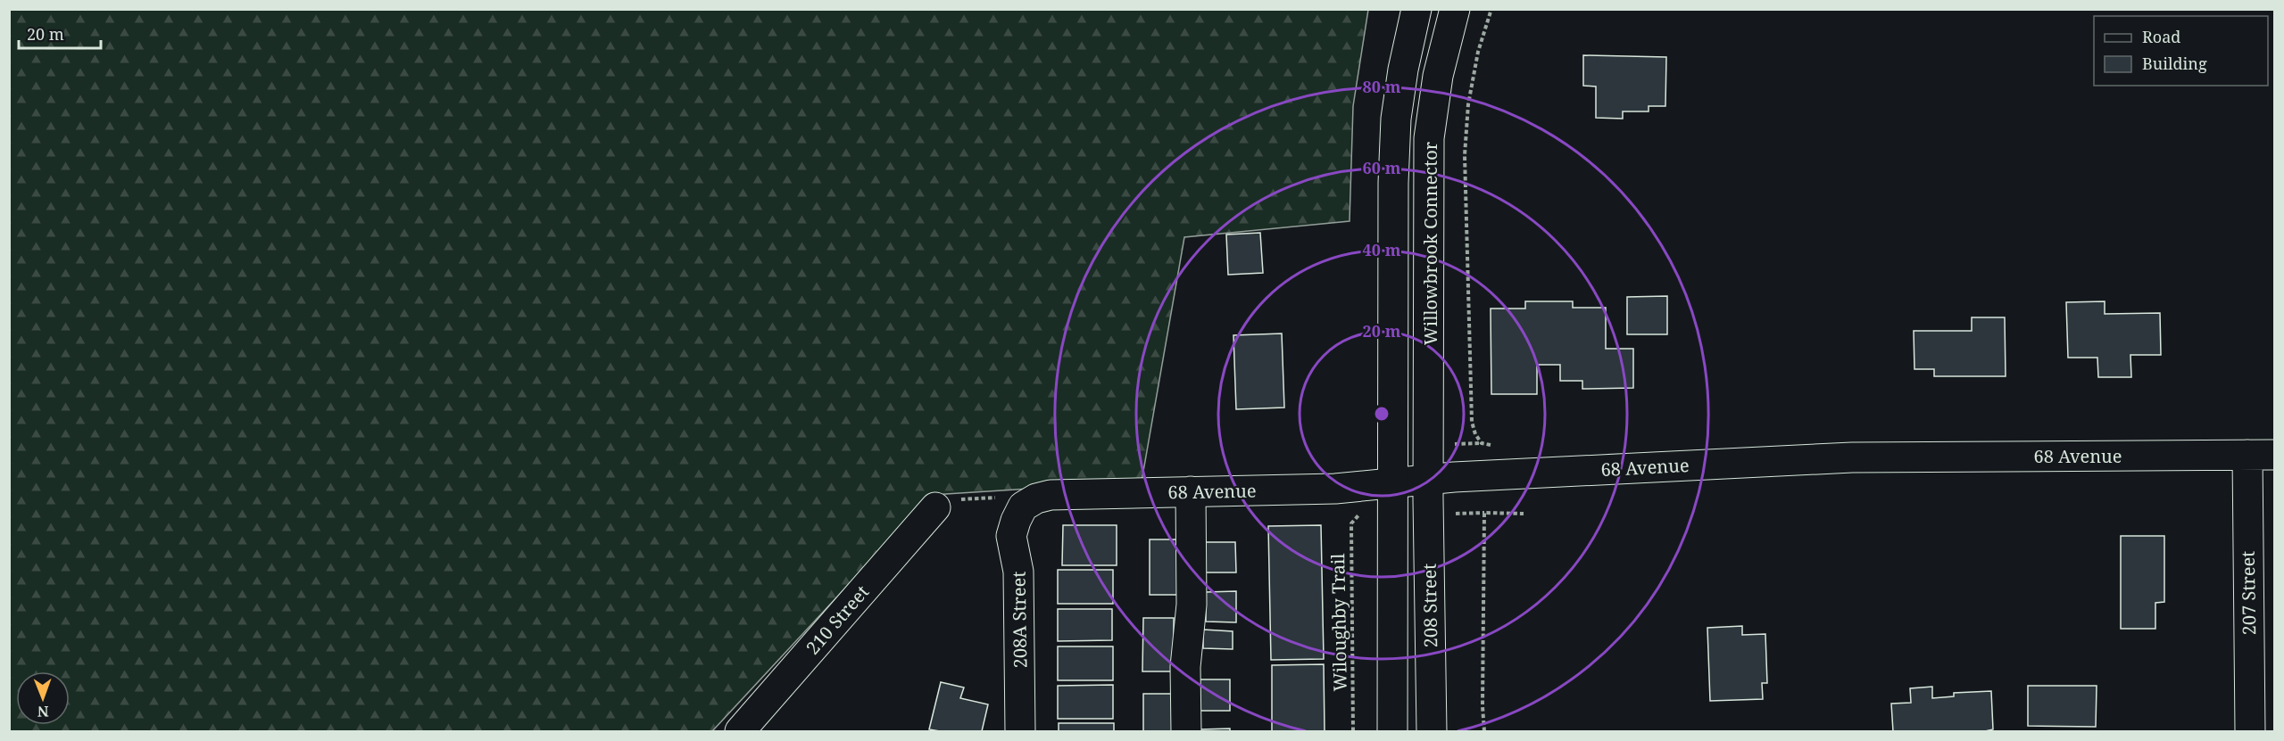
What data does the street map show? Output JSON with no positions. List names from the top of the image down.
{
  "streets": {
    "street": [
      "Willowbrook Connector",
      "68 Avenue",
      "207 Street",
      "208 Street",
      "210 Street",
      "208A Street"
    ],
    "path": ["Wiloughby Trail"]
  },
  "crossings": [
    ["Willowbrook Connector", "68 Avenue"],
    ["Willowbrook Connector", "208 Street"],
    ["68 Avenue", "207 Street"],
    ["68 Avenue", "208 Street"],
    ["68 Avenue", "208A Street"]
  ],
  "legend": ["Road", "Building"],
  "scale_bar": "20 m",
  "north": "bottom",
  "rings": [
    "80 m",
    "60 m",
    "40 m",
    "20 m"
  ]
}
